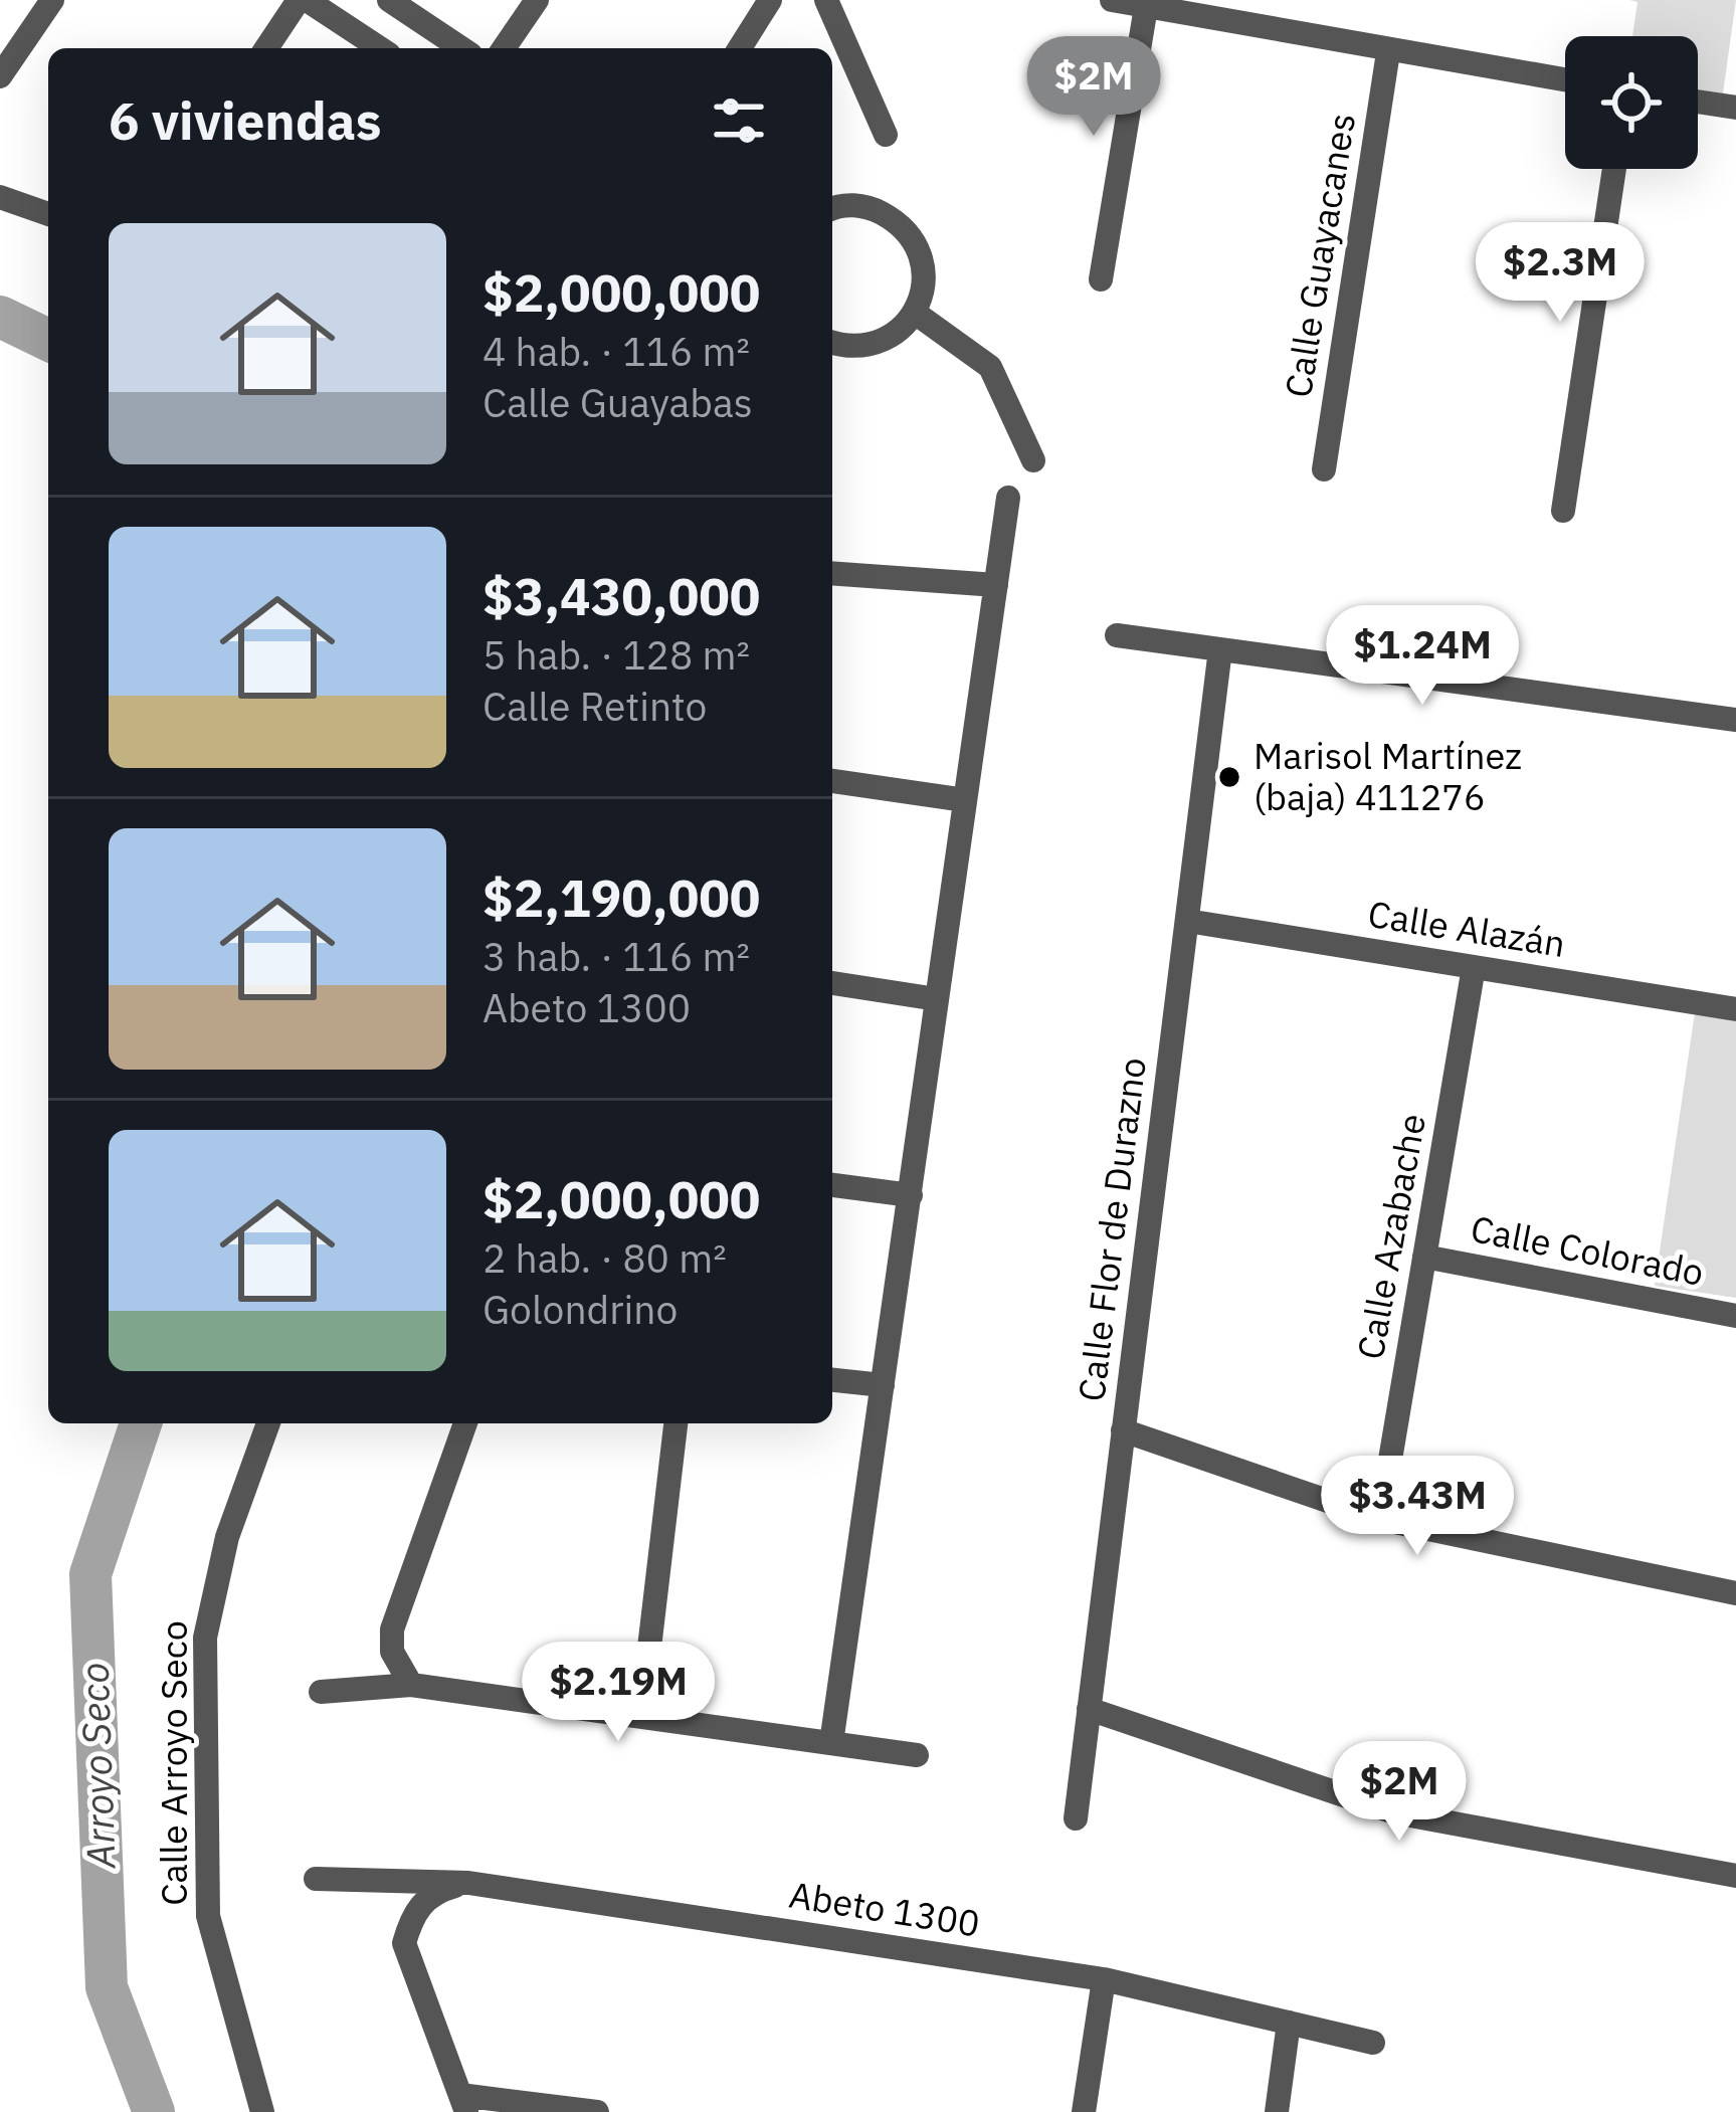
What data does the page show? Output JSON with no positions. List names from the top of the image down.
{
  "streets": {
    "street": [
      "Calle Guayacanes",
      "Calle Alazán",
      "Calle Flor de Durazno",
      "Calle Azabache",
      "Calle Colorado",
      "Calle Arroyo Seco",
      "Abeto 1300"
    ]
  },
  "crossings": [
    ["Calle Alazán", "Calle Flor de Durazno"],
    ["Calle Alazán", "Calle Azabache"],
    ["Calle Azabache", "Calle Colorado"]
  ],
  "water": ["Arroyo Seco"],
  "places": ["Marisol Martínez (baja) 411276"],
  "page": {
    "price": [
      "$2M",
      "$2.3M",
      "$1.24M",
      "$3.43M",
      "$2.19M",
      "$2M"
    ],
    "heading": "6 viviendas",
    "list": [
      {
        "name": "$2,000,000",
        "note": "4 hab. · 116 m² · Calle Guayabas"
      },
      {
        "name": "$3,430,000",
        "note": "5 hab. · 128 m² · Calle Retinto"
      },
      {
        "name": "$2,190,000",
        "note": "3 hab. · 116 m² · Abeto 1300"
      },
      {
        "name": "$2,000,000",
        "note": "2 hab. · 80 m² · Golondrino"
      }
    ]
  }
}
